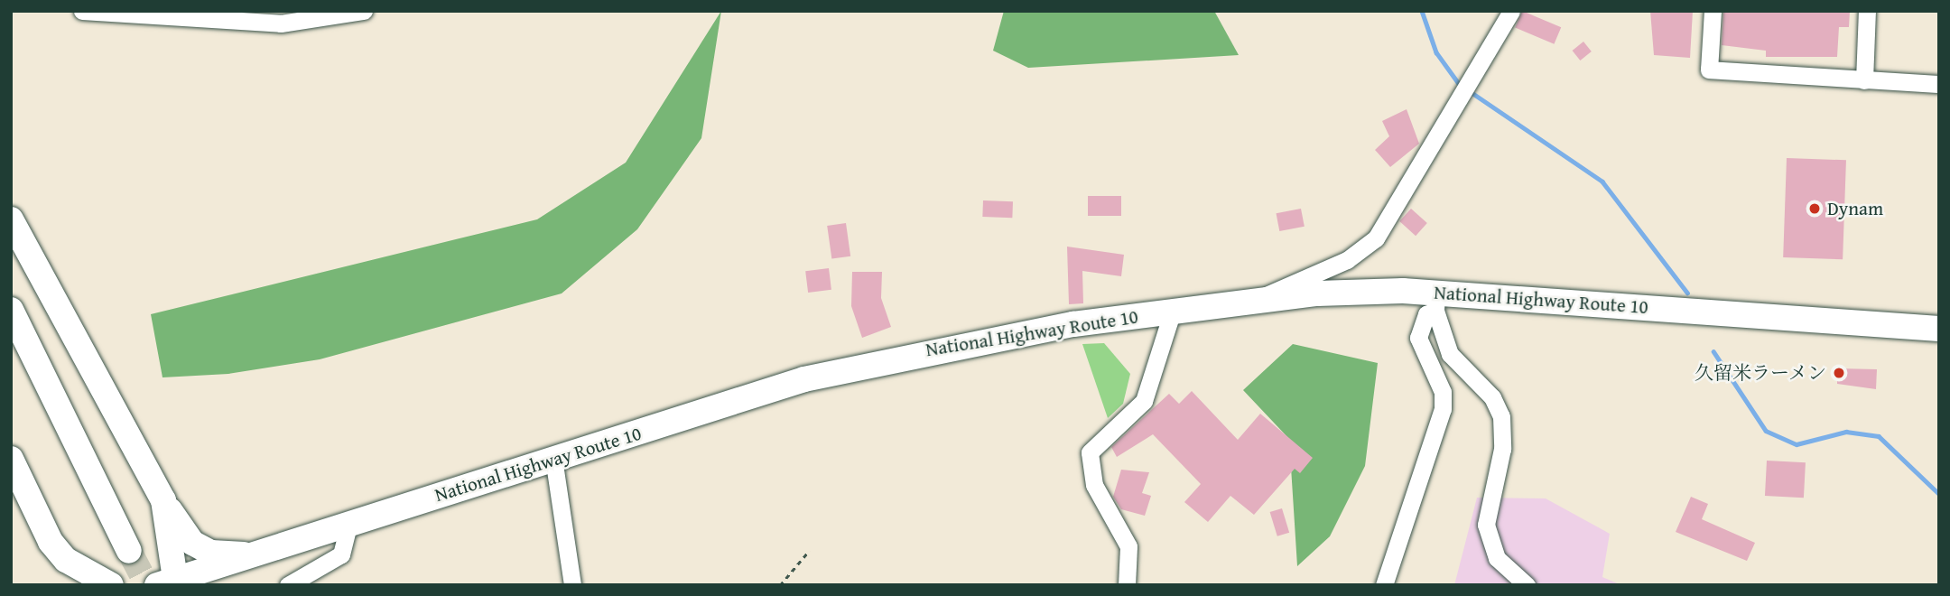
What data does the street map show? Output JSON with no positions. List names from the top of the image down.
{
  "streets": {
    "highway": ["National Highway Route 10"]
  },
  "places": ["Dynam", "久留米ラーメン"]
}
